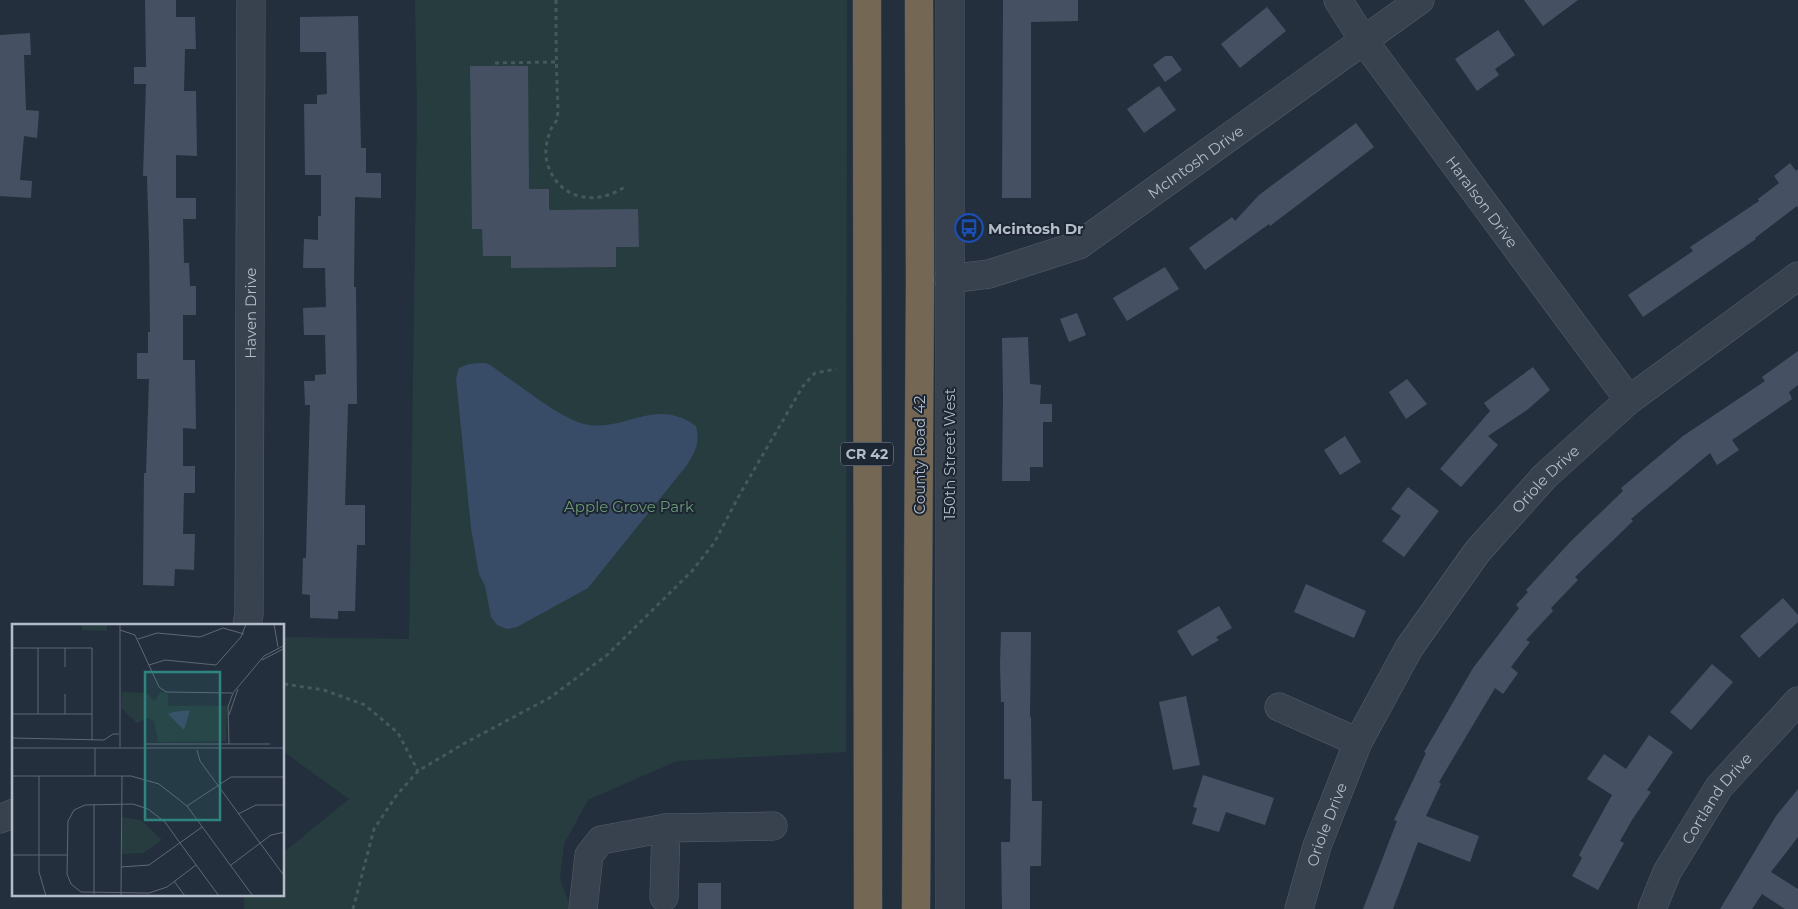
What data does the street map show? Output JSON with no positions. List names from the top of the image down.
{
  "streets": {
    "highway": ["CR 42", "County Road 42"],
    "street": [
      "McIntosh Drive",
      "Haralson Drive",
      "Haven Drive",
      "150th Street West",
      "Oriole Drive",
      "Cortland Drive"
    ]
  },
  "crossings": [
    ["McIntosh Drive", "Haralson Drive"],
    ["McIntosh Drive", "150th Street West"],
    ["Haralson Drive", "Oriole Drive"]
  ],
  "parks": ["Apple Grove Park"],
  "places": {
    "bus stop": ["Mcintosh Dr"]
  }
}
